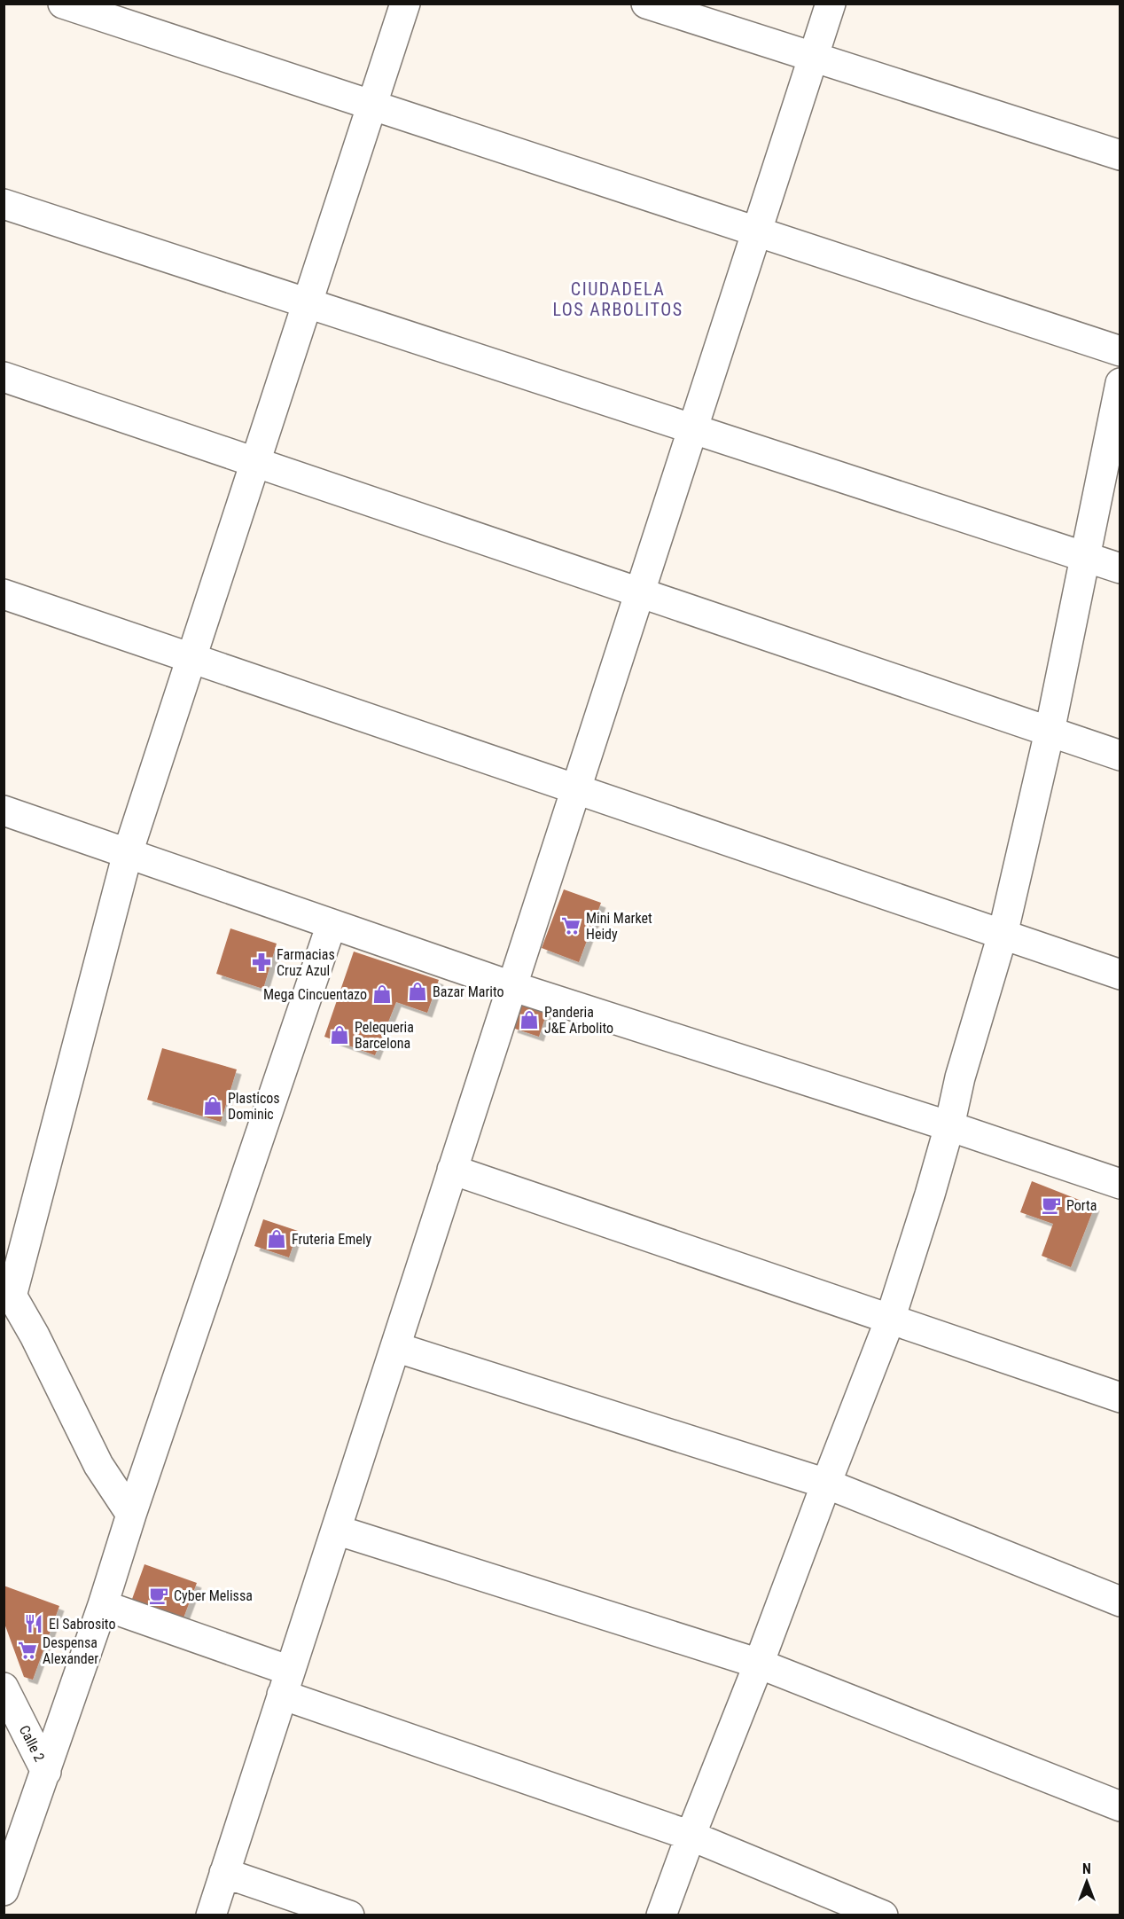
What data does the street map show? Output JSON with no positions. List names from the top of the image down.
{
  "streets": {
    "street": ["Calle 2"]
  },
  "districts": ["CIUDADELA LOS ARBOLITOS"],
  "places": {
    "supermarket": ["Mini Market Heidy", "Despensa Alexander"],
    "pharmacy": ["Farmacias Cruz Azul"],
    "shop": [
      "Bazar Marito",
      "Mega Cincuentazo",
      "Panderia J&E Arbolito",
      "Pelequeria Barcelona",
      "Plasticos Dominic",
      "Fruteria Emely"
    ],
    "cafe": ["Porta", "Cyber Melissa"],
    "restaurant": ["El Sabrosito"]
  },
  "north": "top"
}
